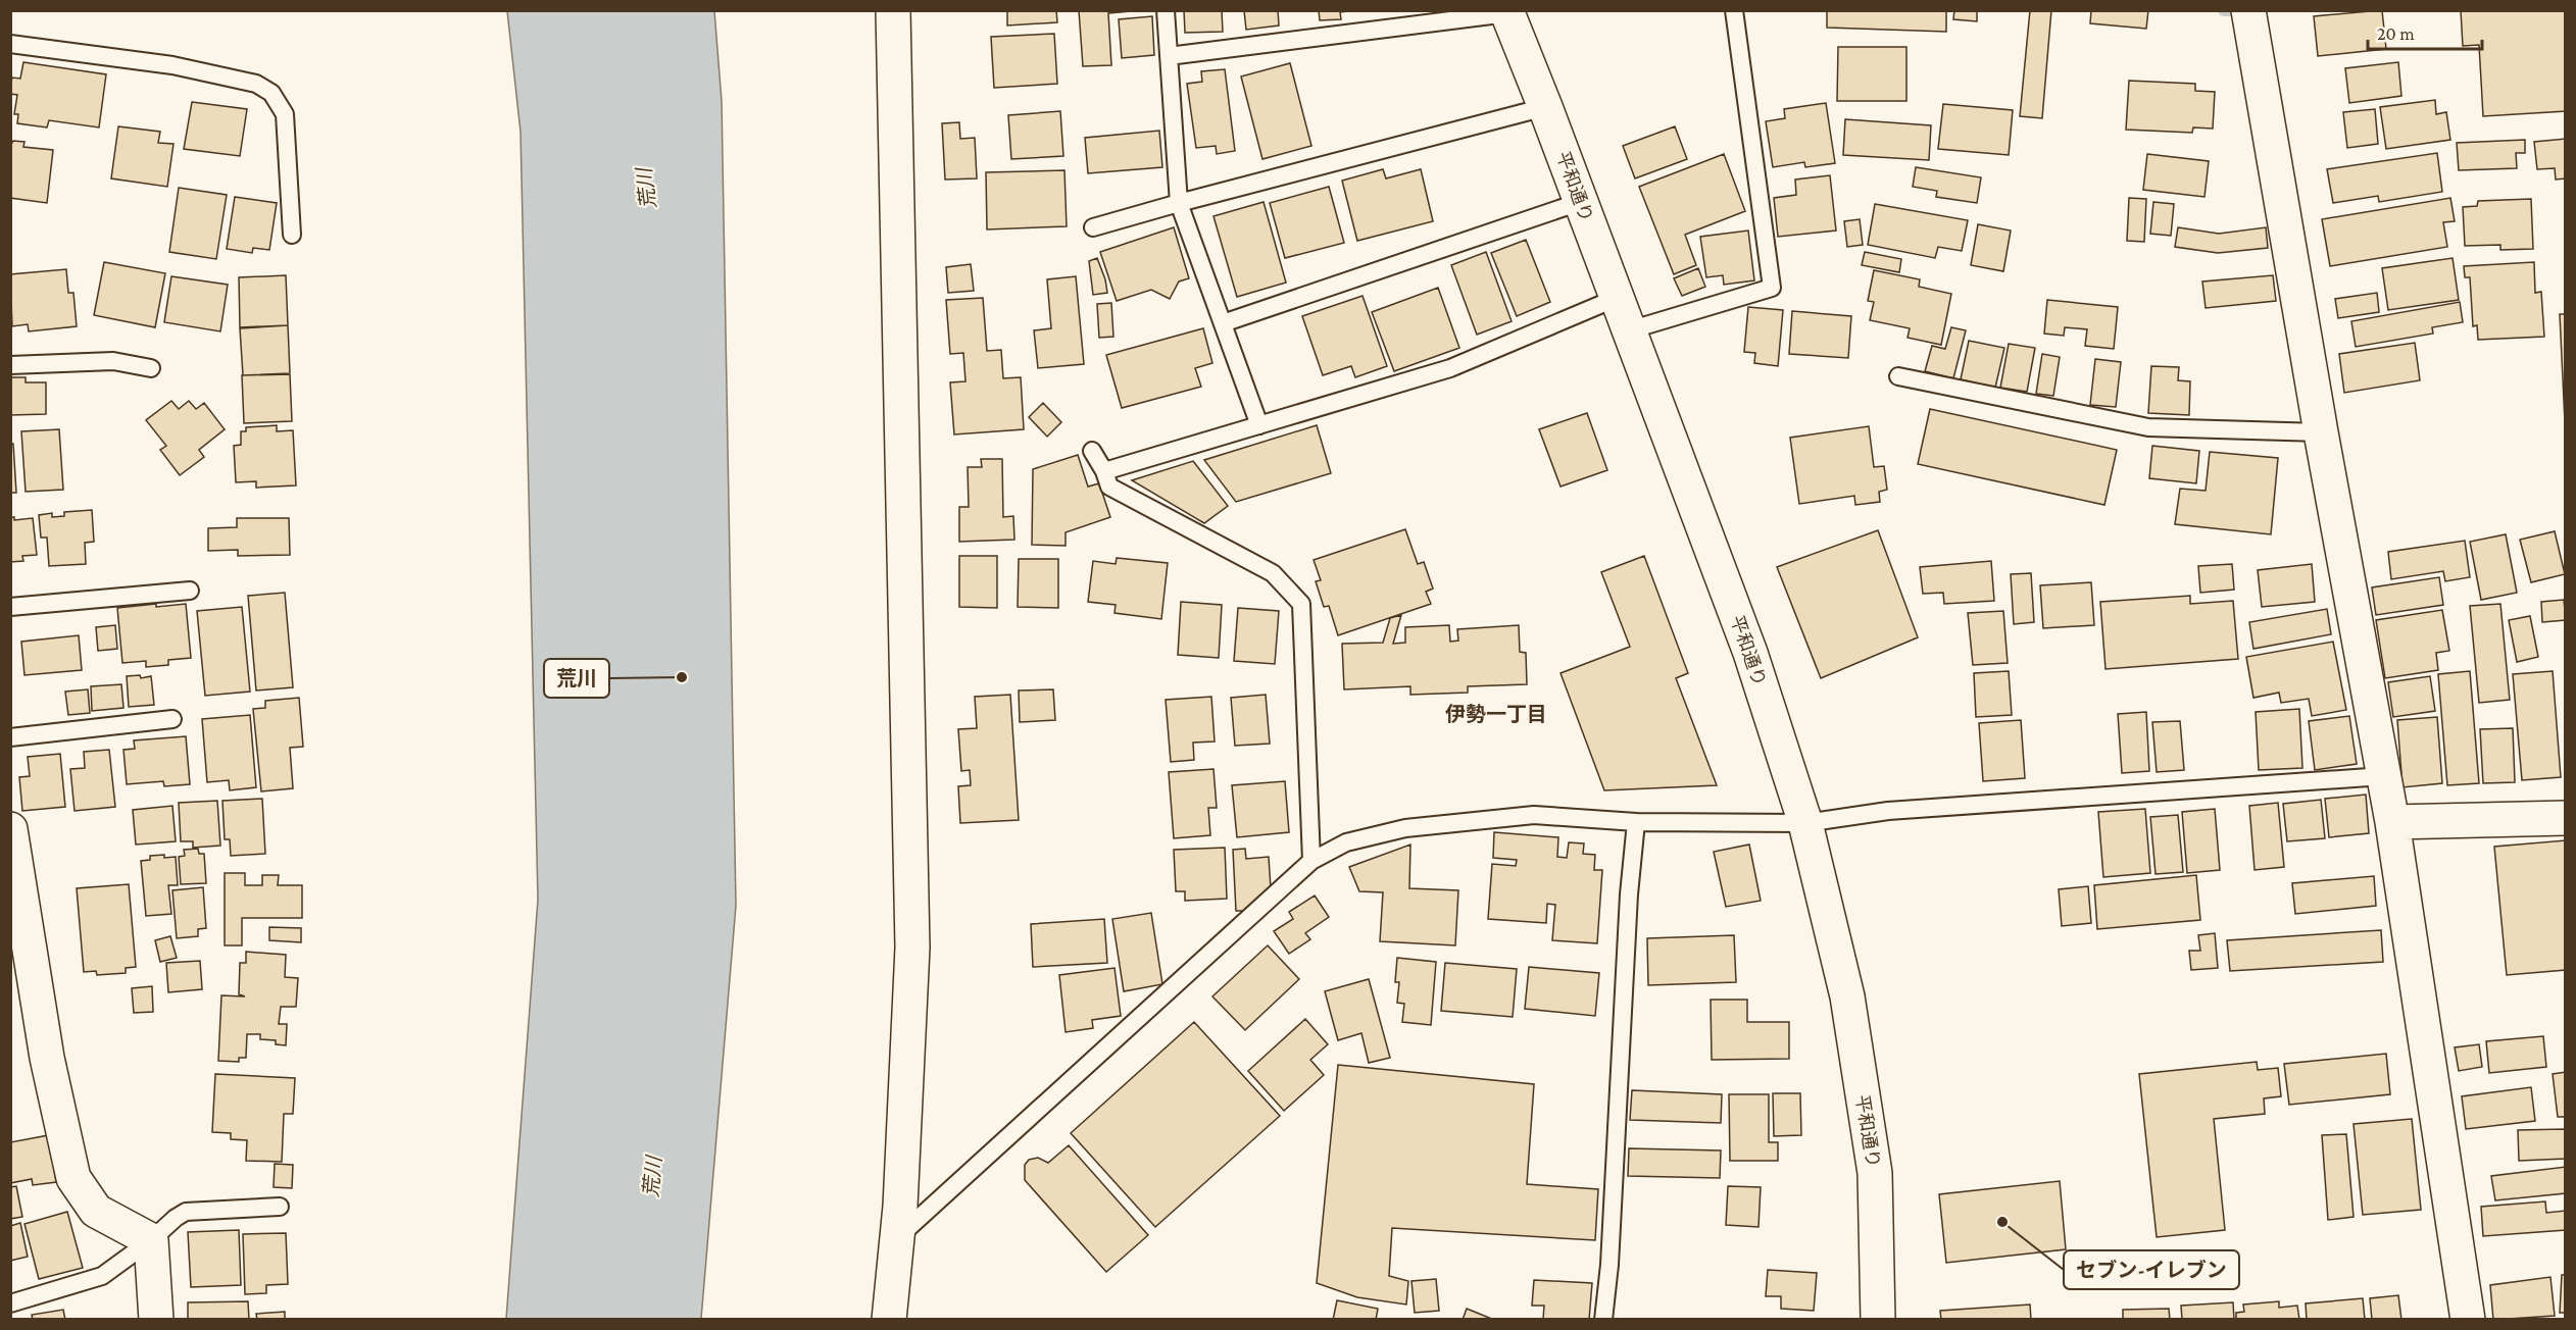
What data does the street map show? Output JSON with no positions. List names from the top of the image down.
{
  "streets": {
    "main road": ["平和通り"]
  },
  "districts": ["伊勢一丁目"],
  "water": ["荒川"],
  "places": ["荒川", "セブン-イレブン"],
  "scale_bar": "20 m"
}
